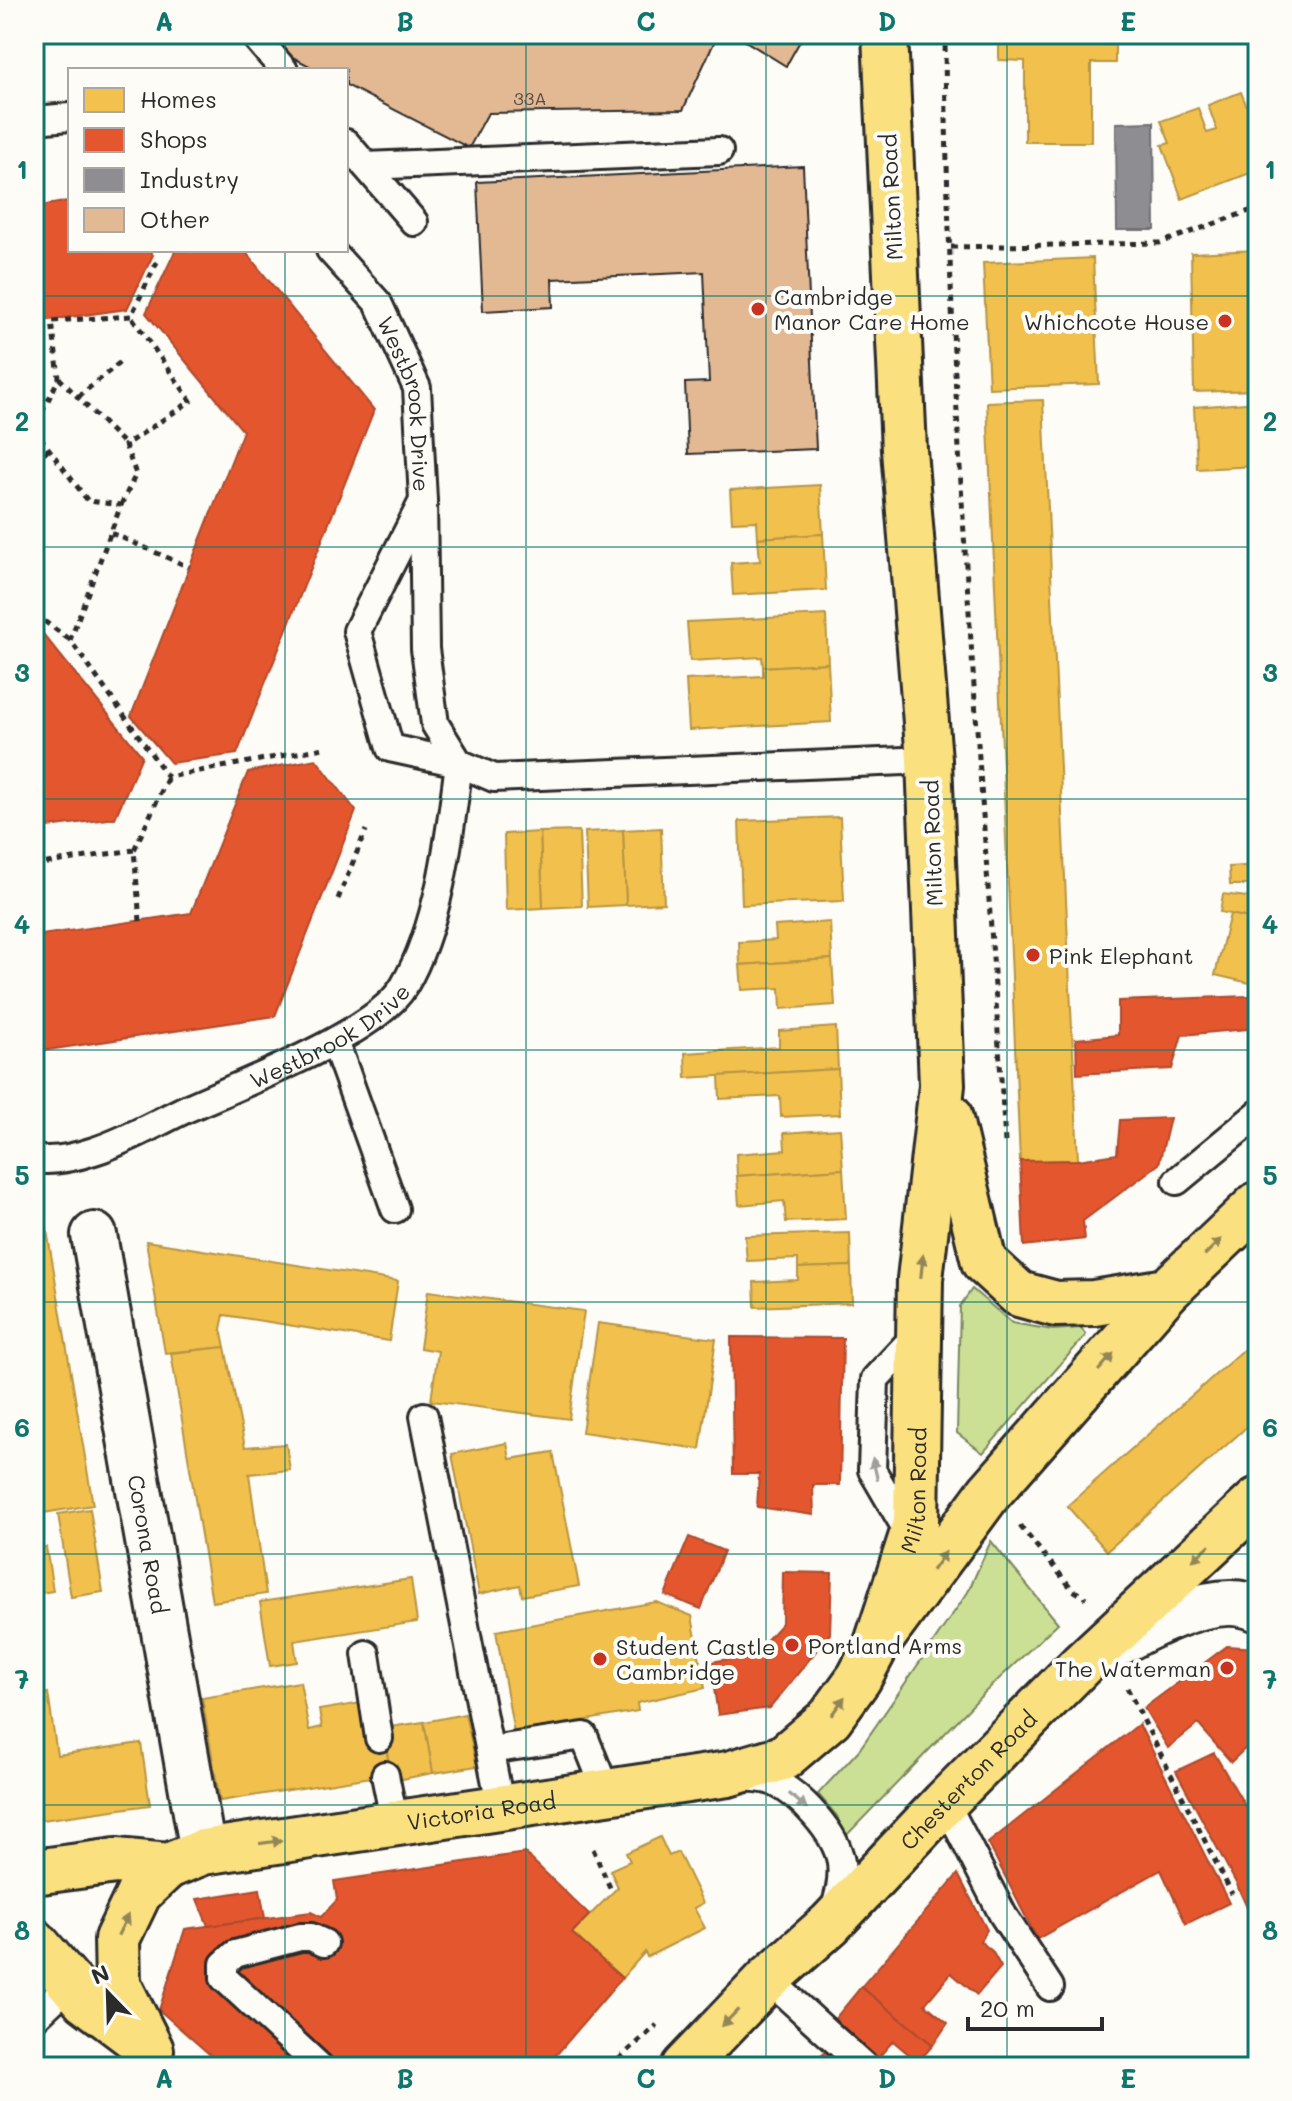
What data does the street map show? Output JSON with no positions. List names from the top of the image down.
{
  "streets": {
    "main road": ["Milton Road", "Chesterton Road", "Victoria Road"],
    "street": ["Corona Road"],
    "lane": ["Westbrook Drive"]
  },
  "crossings": [
    ["Milton Road", "Victoria Road"],
    ["Corona Road", "Victoria Road"]
  ],
  "one_way": ["Victoria Road"],
  "places": [
    "Cambridge Manor Care Home",
    "Whichcote House",
    "Pink Elephant",
    "Portland Arms",
    "Student Castle Cambridge",
    "The Waterman"
  ],
  "house_numbers": ["33A"],
  "legend": [
    "Homes",
    "Shops",
    "Industry",
    "Other"
  ],
  "scale_bar": "20 m",
  "north": "top left",
  "grid": {
    "columns": [
      "A",
      "B",
      "C",
      "D",
      "E"
    ],
    "rows": [
      "1",
      "2",
      "3",
      "4",
      "5",
      "6",
      "7",
      "8"
    ]
  }
}
